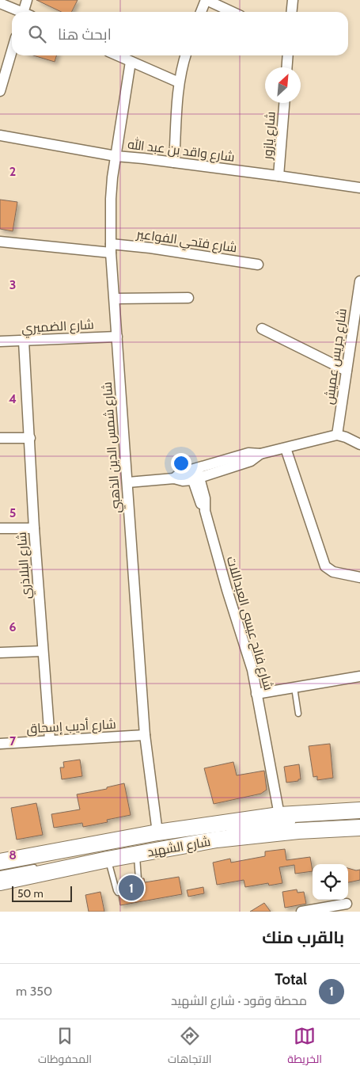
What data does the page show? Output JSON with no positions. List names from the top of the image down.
{
  "streets": {
    "highway": ["شارع الشهيد"],
    "street": [
      "شارع يازور",
      "شارع واقد بن عبد الله",
      "شارع فتحي الفواعير",
      "شارع الضميري",
      "شارع جريس عميش",
      "شارع شمس الدين الذهبي",
      "شارع البلاذري",
      "شارع فالح عيسى العبداللات",
      "شارع أديب إسحاق"
    ]
  },
  "crossings": [
    ["شارع يازور", "شارع واقد بن عبد الله"],
    ["شارع واقد بن عبد الله", "شارع شمس الدين الذهبي"],
    ["شارع فتحي الفواعير", "شارع شمس الدين الذهبي"],
    ["شارع الضميري", "شارع شمس الدين الذهبي"],
    ["شارع الضميري", "شارع البلاذري"],
    ["شارع شمس الدين الذهبي", "شارع أديب إسحاق"],
    ["شارع شمس الدين الذهبي", "شارع الشهيد"],
    ["شارع البلاذري", "شارع أديب إسحاق"],
    ["شارع فالح عيسى العبداللات", "شارع الشهيد"]
  ],
  "scale_bar": "50 m",
  "north": "top right",
  "page": {
    "search": "ابحث هنا",
    "pins": "1",
    "scale": "50 m",
    "heading": "بالقرب منك",
    "list": [
      {
        "mark": "1",
        "name": "Total",
        "note": "محطة وقود · شارع الشهيد",
        "value": "350 m"
      }
    ],
    "nav": ["الخريطة", "الاتجاهات", "المحفوظات"]
  },
  "grid": {
    "rows": [
      "2",
      "3",
      "4",
      "5",
      "6",
      "7",
      "8"
    ]
  }
}
